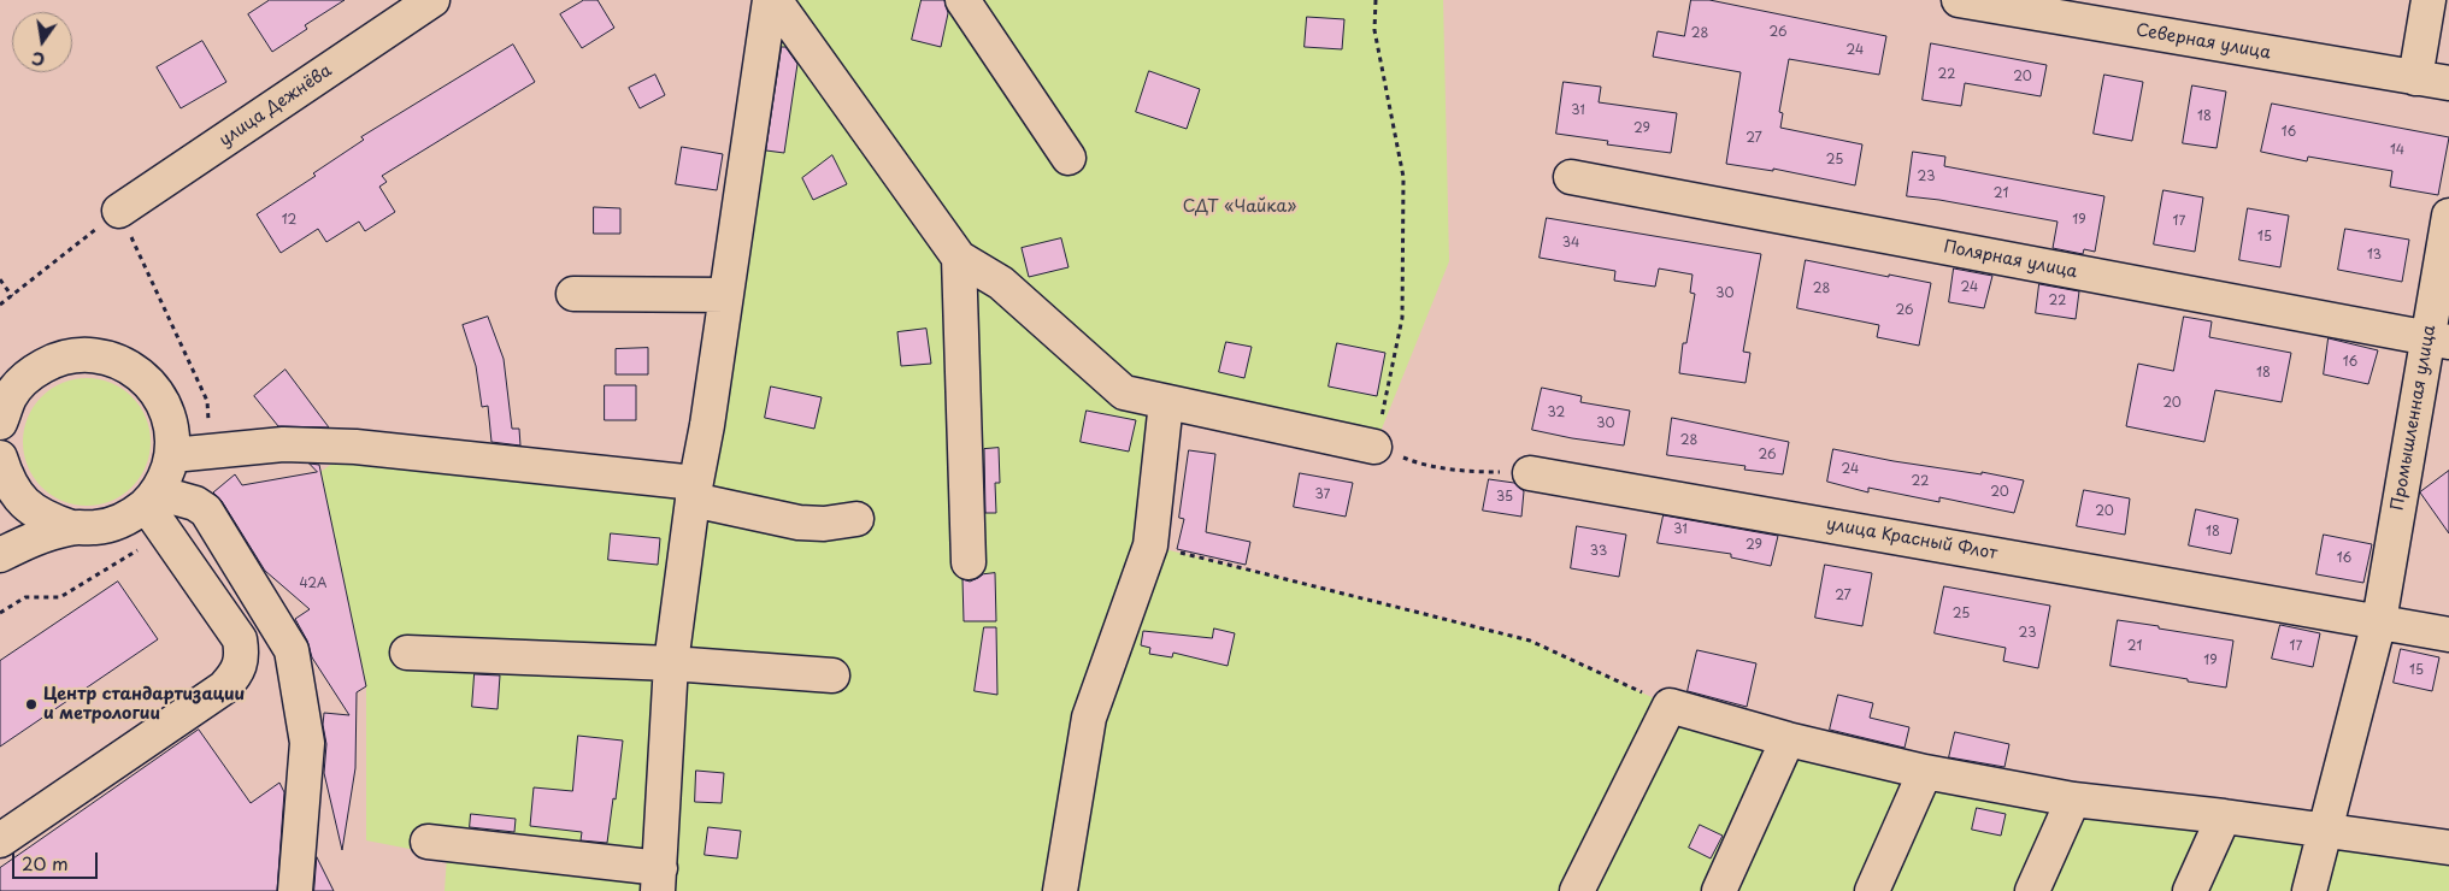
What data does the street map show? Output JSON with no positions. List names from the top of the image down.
{
  "streets": {
    "street": [
      "Северная улица",
      "улица Дежнёва",
      "Полярная улица",
      "Промышленная улица",
      "улица Красный Флот"
    ]
  },
  "crossings": [
    ["Полярная улица", "Промышленная улица"],
    ["Промышленная улица", "улица Красный Флот"]
  ],
  "parks": ["СДТ «Чайка»"],
  "places": ["Центр стандартизации и метрологии"],
  "house_numbers": [
    "26",
    "28",
    "24",
    "22",
    "20",
    "31",
    "18",
    "29",
    "16",
    "27",
    "14",
    "25",
    "23",
    "21",
    "12",
    "19",
    "17",
    "15",
    "34",
    "13",
    "24",
    "28",
    "30",
    "22",
    "26",
    "16",
    "18",
    "20",
    "32",
    "30",
    "28",
    "26",
    "24",
    "22",
    "20",
    "37",
    "35",
    "20",
    "31",
    "18",
    "29",
    "33",
    "16",
    "42А",
    "27",
    "25",
    "23",
    "21",
    "17",
    "19",
    "15"
  ],
  "scale_bar": "20 m",
  "north": "bottom"
}
